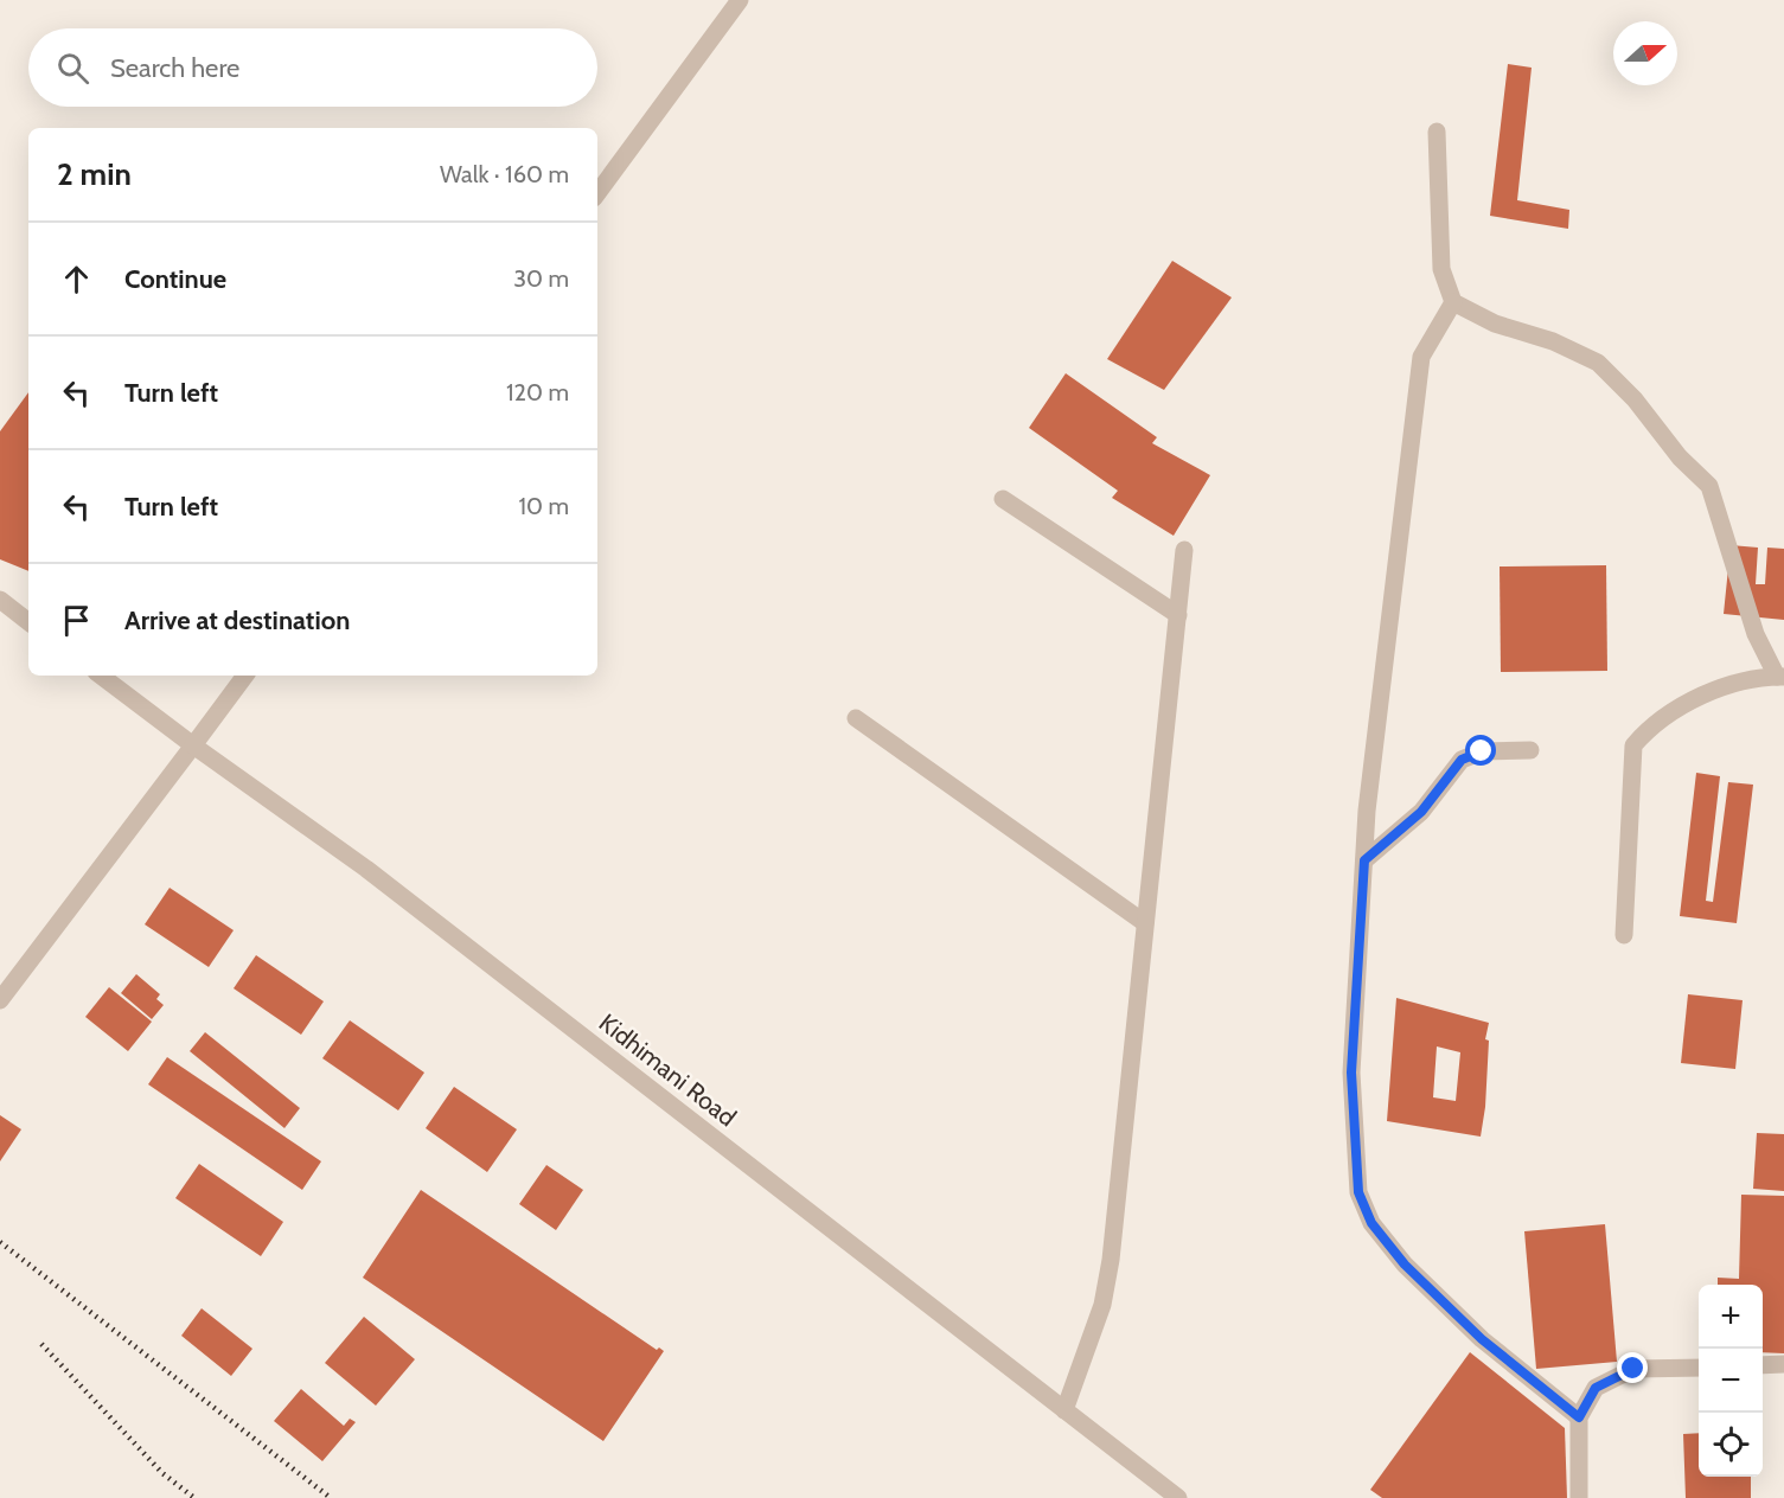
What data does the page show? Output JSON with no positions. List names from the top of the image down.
{
  "streets": {
    "street": ["Kidhimani Road"]
  },
  "north": "right",
  "page": {
    "search": "Search here",
    "heading": ["2 min", "Walk · 160 m"],
    "list": [
      ["Continue", "30 m"],
      ["Turn left", "120 m"],
      ["Turn left", "10 m"],
      "Arrive at destination"
    ],
    "map_buttons": ["+", "−"]
  }
}
